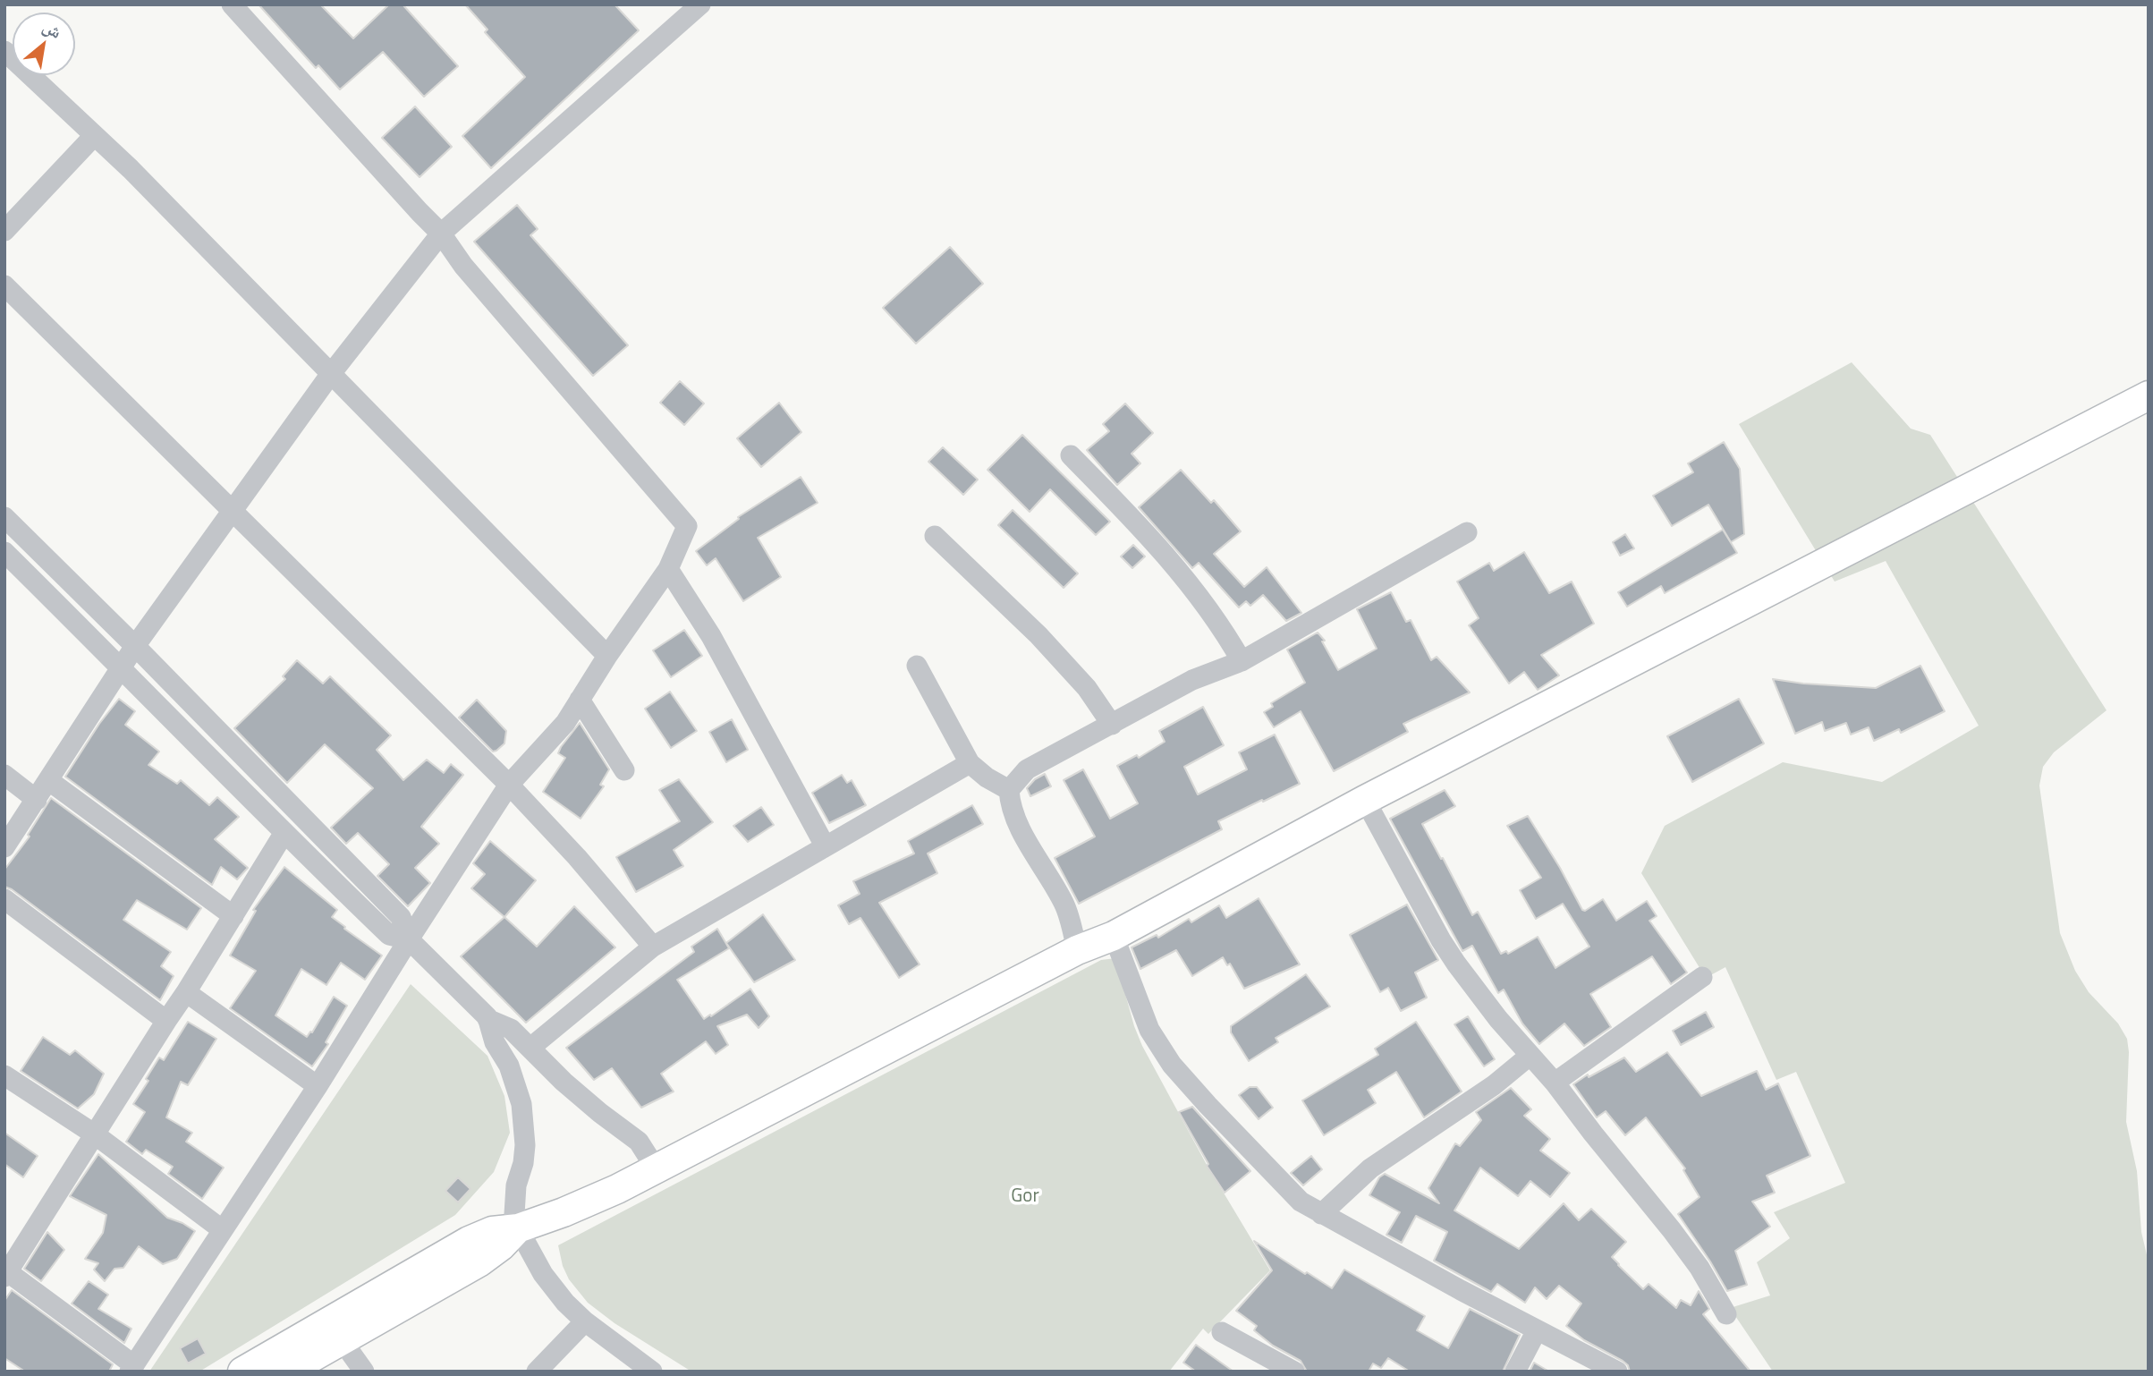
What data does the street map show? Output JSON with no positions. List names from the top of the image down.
{
  "parks": ["Gor"],
  "north": "top right"
}
